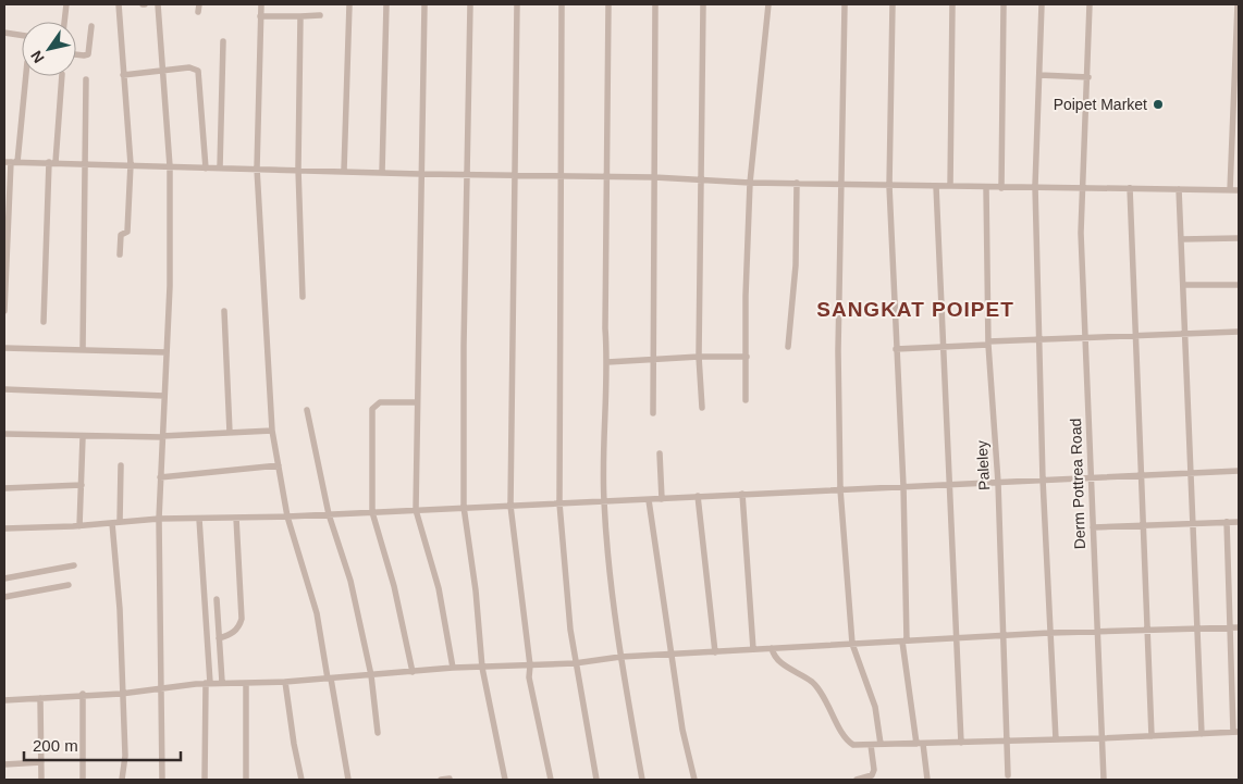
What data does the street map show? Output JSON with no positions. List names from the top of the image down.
{
  "streets": {
    "street": ["Paleley", "Derm Pottrea Road"]
  },
  "districts": ["SANGKAT POIPET"],
  "places": ["Poipet Market"],
  "scale_bar": "200 m",
  "north": "bottom left"
}
